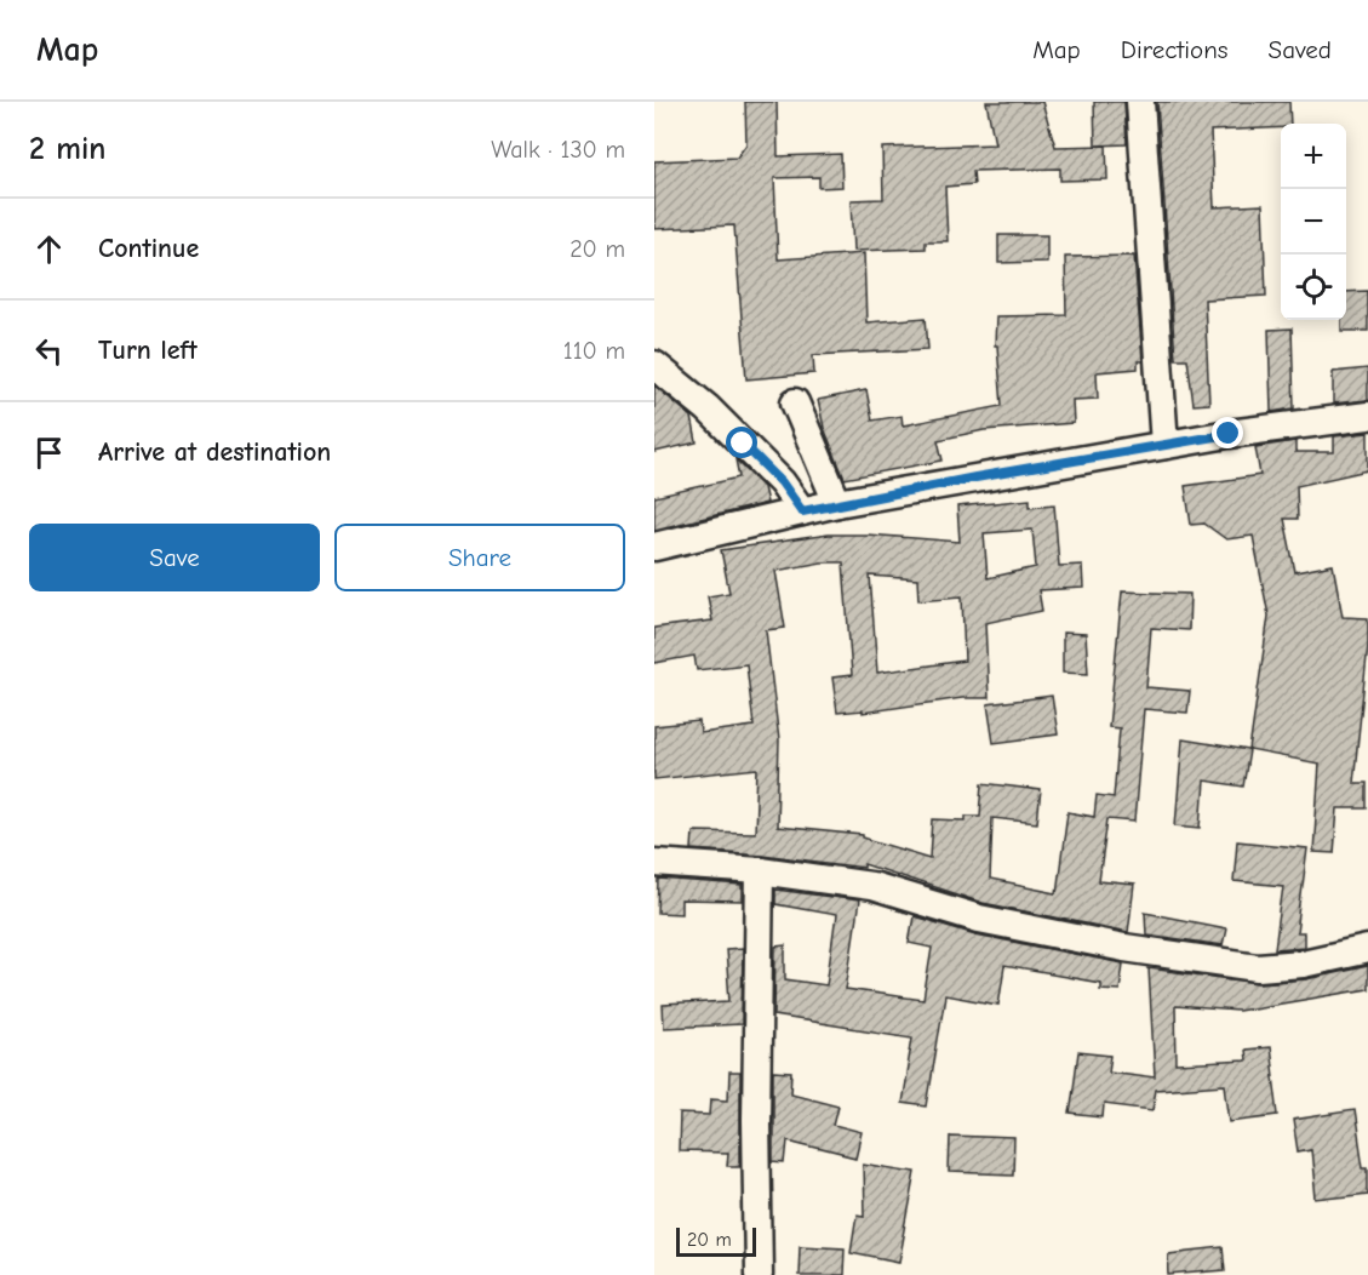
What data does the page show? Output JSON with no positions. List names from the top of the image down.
{
  "scale_bar": "20 m",
  "page": {
    "header": "Map",
    "nav": ["Map", "Directions", "Saved"],
    "heading": ["2 min", "Walk · 130 m"],
    "map_buttons": ["+", "−"],
    "list": [
      ["Continue", "20 m"],
      ["Turn left", "110 m"],
      "Arrive at destination"
    ],
    "buttons": ["Save", "Share"],
    "scale": "20 m"
  }
}
